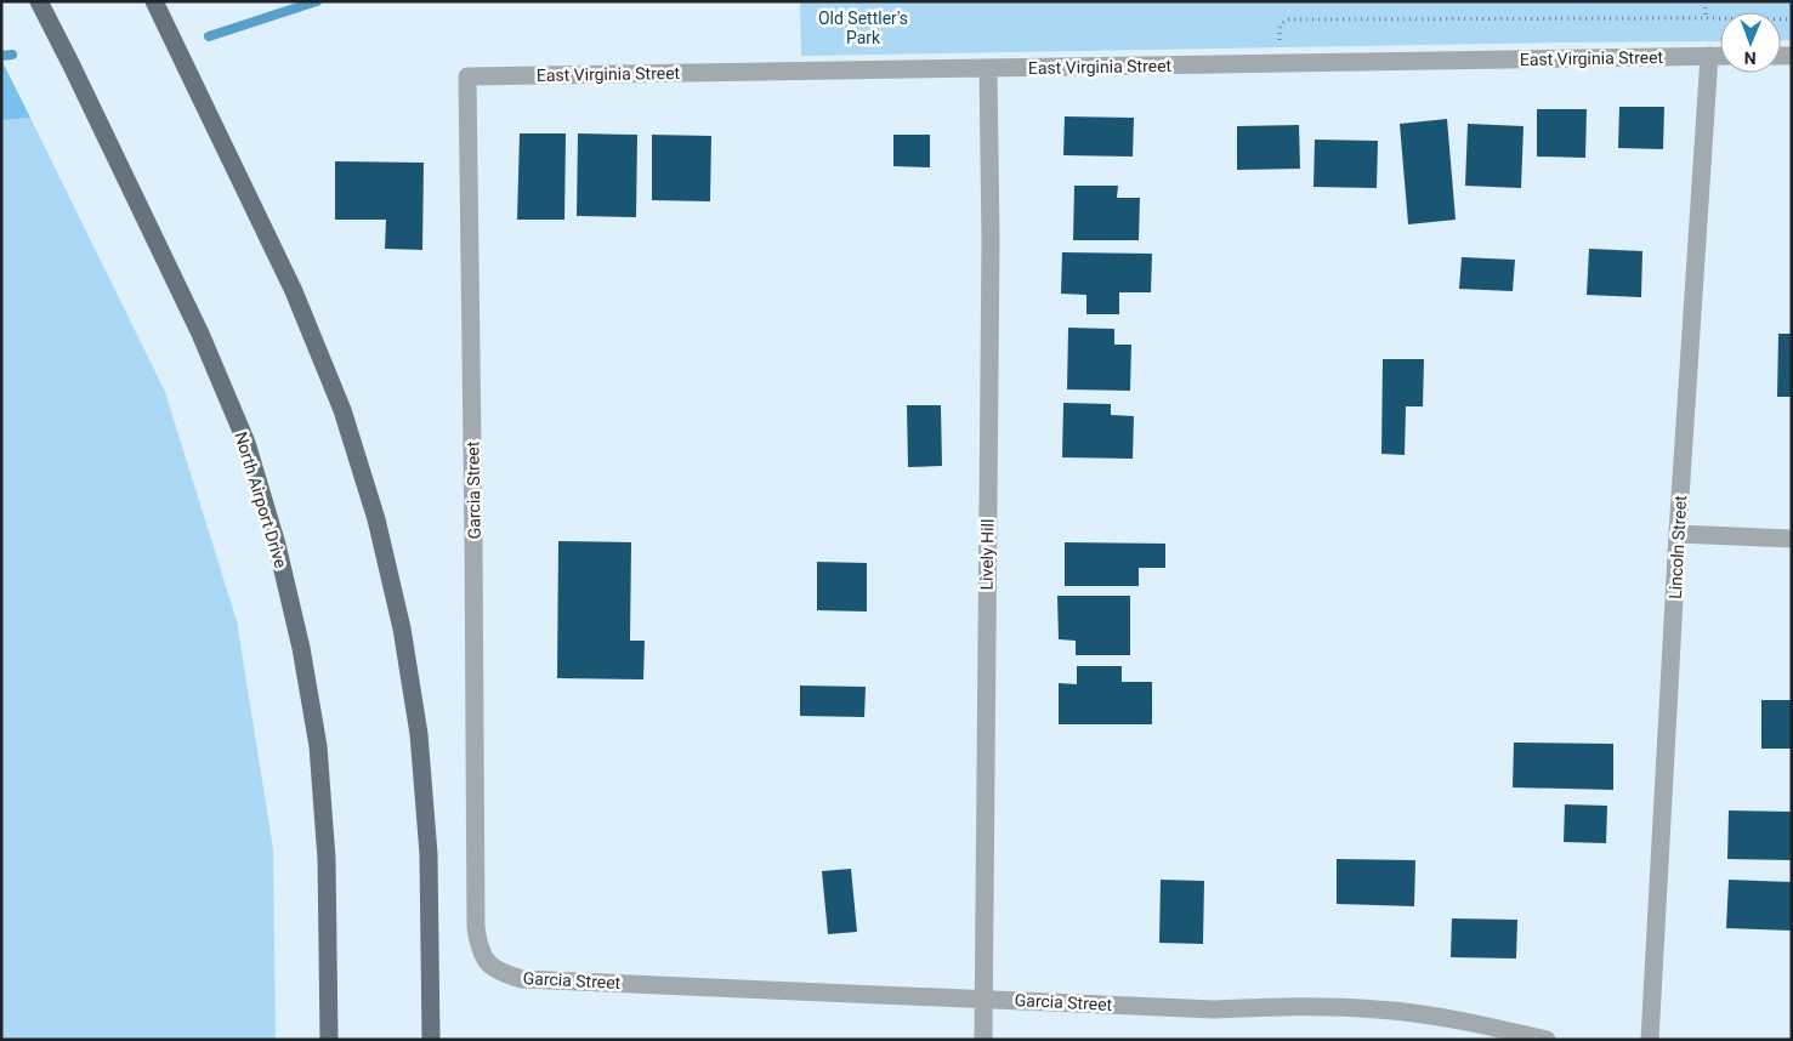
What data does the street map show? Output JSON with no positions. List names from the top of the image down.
{
  "streets": {
    "main road": ["North Airport Drive"],
    "street": [
      "East Virginia Street",
      "Garcia Street",
      "Lincoln Street",
      "Lively Hill"
    ]
  },
  "crossings": [
    ["East Virginia Street", "Garcia Street"],
    ["East Virginia Street", "Lincoln Street"],
    ["East Virginia Street", "Lively Hill"],
    ["Garcia Street", "Lively Hill"]
  ],
  "parks": ["Old Settler's Park"],
  "north": "bottom"
}
